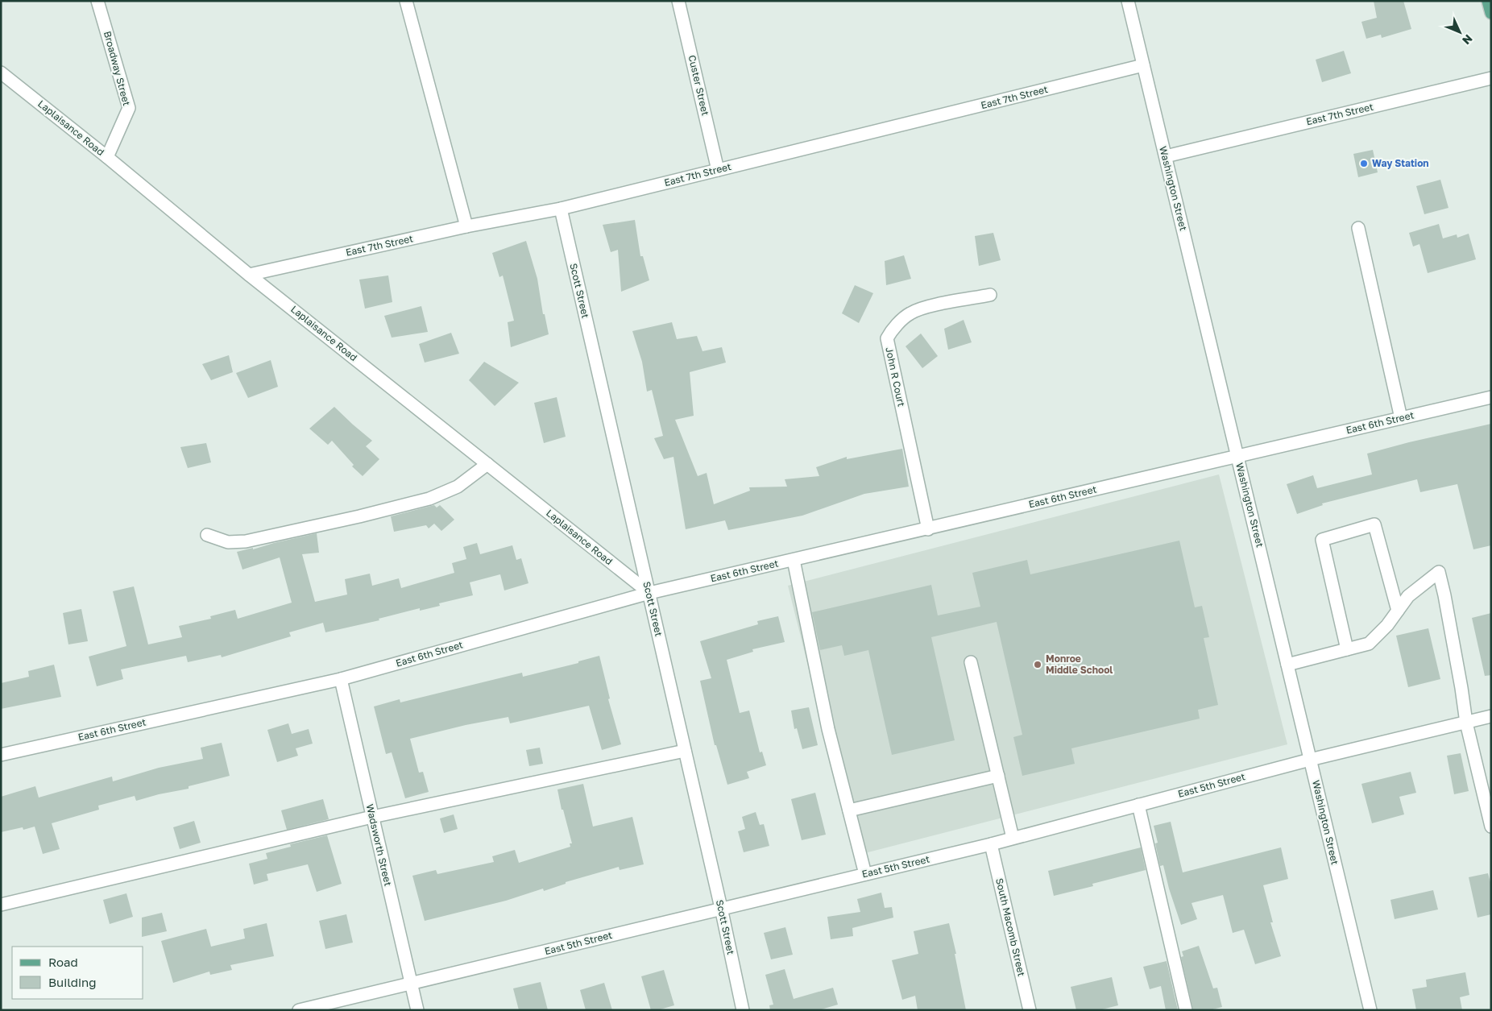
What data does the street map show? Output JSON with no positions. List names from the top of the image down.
{
  "streets": {
    "street": [
      "Broadway Street",
      "Custer Street",
      "East 7th Street",
      "Laplaisance Road",
      "Washington Street",
      "Scott Street",
      "John R Court",
      "East 6th Street",
      "East 5th Street",
      "Wadsworth Street",
      "South Macomb Street"
    ]
  },
  "crossings": [
    ["Broadway Street", "Laplaisance Road"],
    ["Custer Street", "East 7th Street"],
    ["East 7th Street", "Laplaisance Road"],
    ["East 7th Street", "Washington Street"],
    ["East 7th Street", "Scott Street"],
    ["Laplaisance Road", "Scott Street"],
    ["Laplaisance Road", "East 6th Street"],
    ["Washington Street", "East 6th Street"],
    ["Washington Street", "East 5th Street"],
    ["Scott Street", "East 6th Street"],
    ["Scott Street", "East 5th Street"],
    ["John R Court", "East 6th Street"],
    ["East 6th Street", "Wadsworth Street"],
    ["East 5th Street", "Wadsworth Street"],
    ["East 5th Street", "South Macomb Street"]
  ],
  "places": ["Way Station", "Monroe Middle School"],
  "legend": ["Road", "Building"],
  "north": "bottom right"
}
